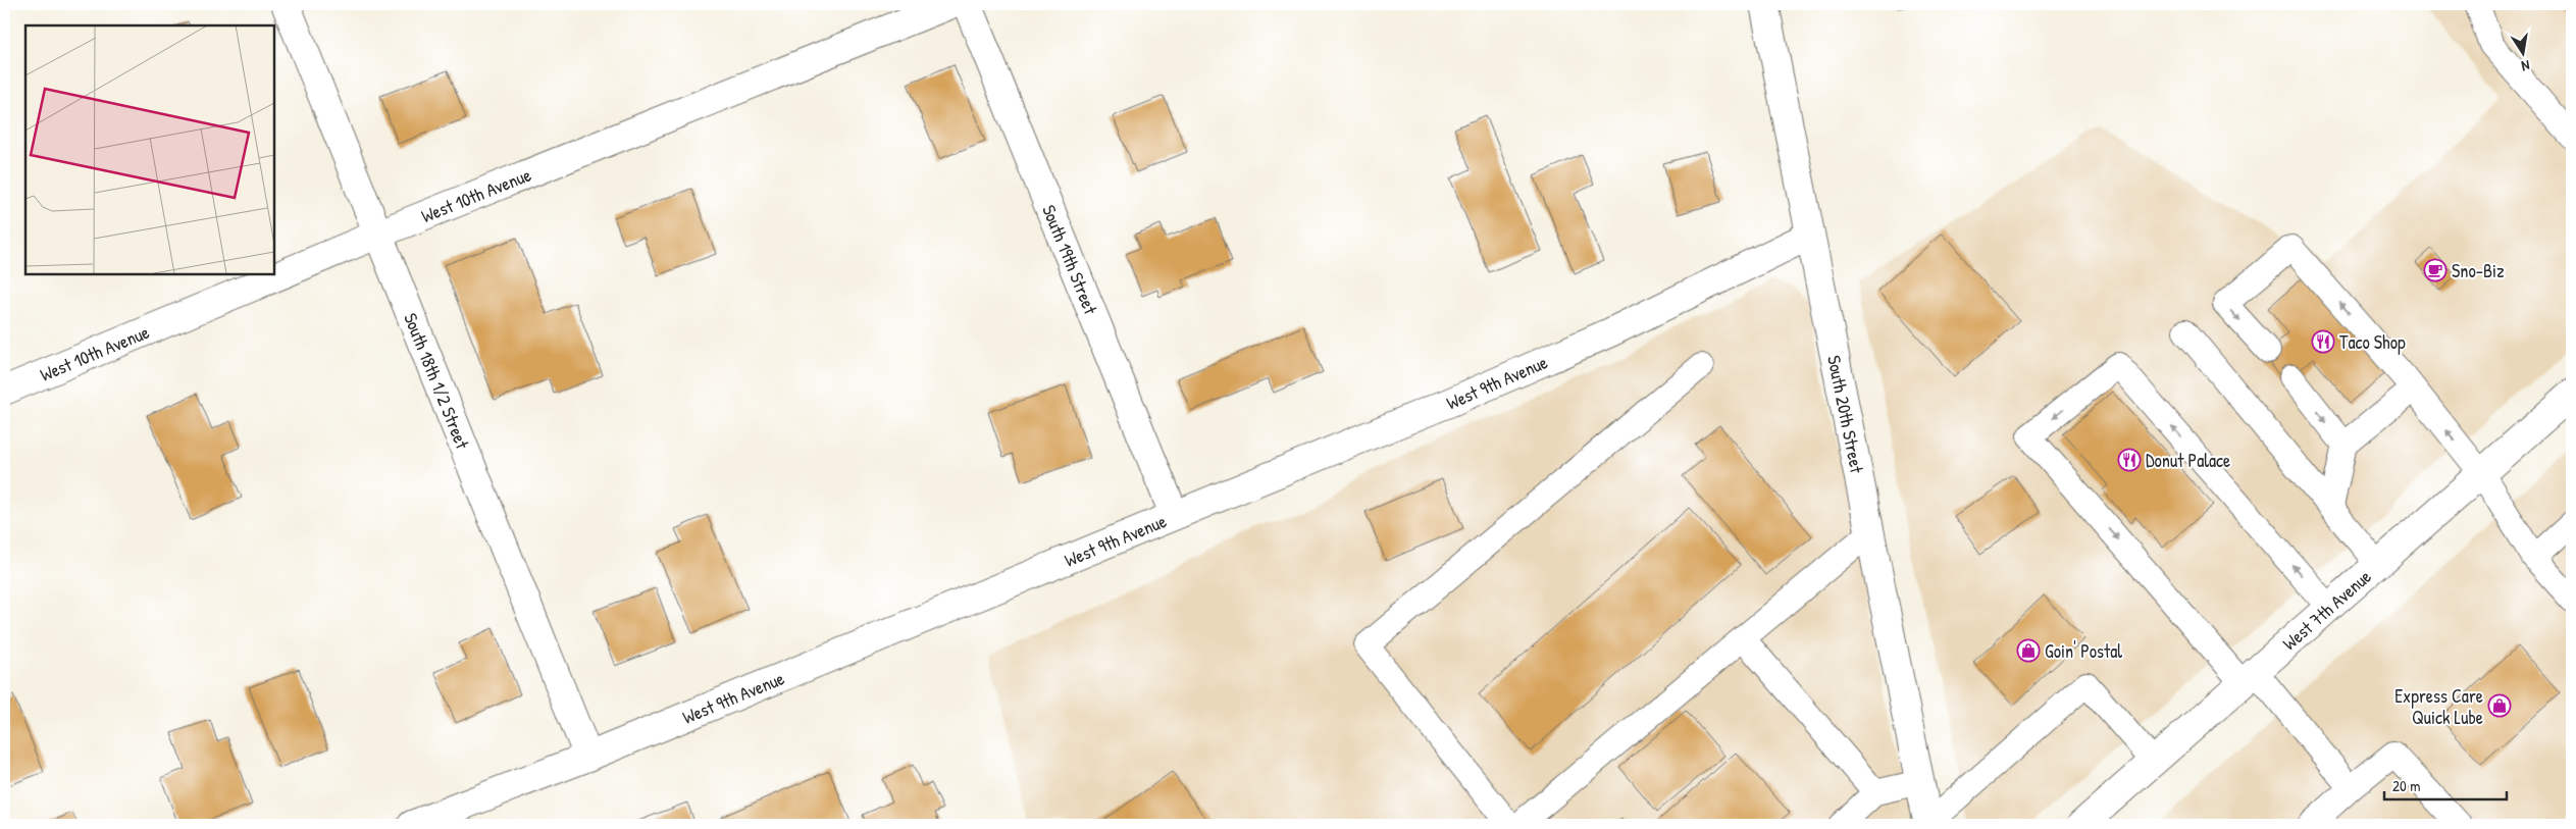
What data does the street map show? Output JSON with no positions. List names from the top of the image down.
{
  "streets": {
    "street": [
      "West 10th Avenue",
      "South 19th Street",
      "South 18th 1/2 Street",
      "West 9th Avenue",
      "South 20th Street",
      "West 7th Avenue"
    ]
  },
  "crossings": [
    ["West 10th Avenue", "South 18th 1/2 Street"],
    ["South 19th Street", "West 9th Avenue"],
    ["South 18th 1/2 Street", "West 9th Avenue"],
    ["West 9th Avenue", "South 20th Street"]
  ],
  "places": {
    "cafe": ["Sno-Biz"],
    "restaurant": ["Taco Shop", "Donut Palace"],
    "shop": ["Goin' Postal", "Express Care Quick Lube"]
  },
  "scale_bar": "20 m",
  "north": "bottom"
}
